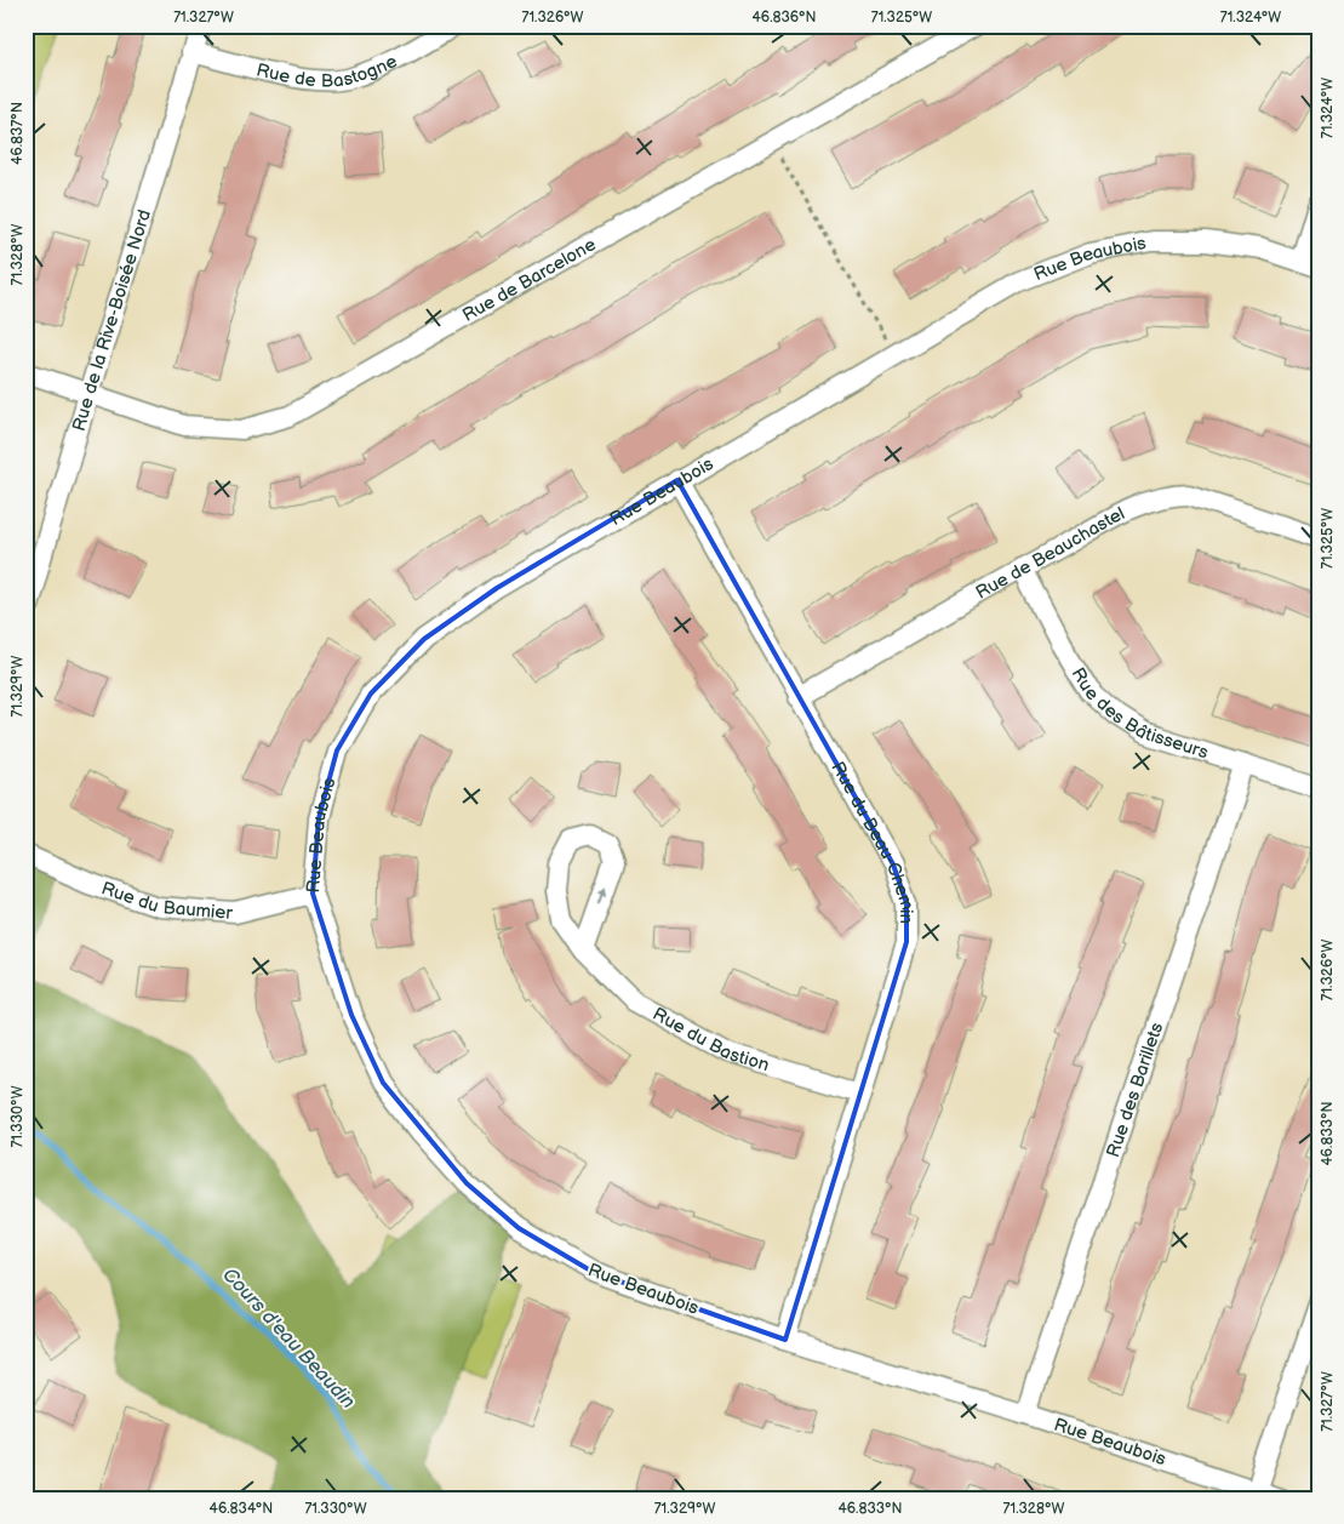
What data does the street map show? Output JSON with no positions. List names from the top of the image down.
{
  "streets": {
    "street": [
      "Rue de Bastogne",
      "Rue Beaubois",
      "Rue de Barcelone",
      "Rue de la Rive-Boisée Nord",
      "Rue de Beauchastel",
      "Rue des Bâtisseurs",
      "Rue du Beau-Chemin",
      "Rue du Baumier",
      "Rue du Bastion",
      "Rue des Barillets"
    ]
  },
  "crossings": [
    ["Rue de Bastogne", "Rue de la Rive-Boisée Nord"],
    ["Rue Beaubois", "Rue du Beau-Chemin"],
    ["Rue Beaubois", "Rue du Baumier"],
    ["Rue Beaubois", "Rue des Barillets"],
    ["Rue de Barcelone", "Rue de la Rive-Boisée Nord"],
    ["Rue de Beauchastel", "Rue des Bâtisseurs"],
    ["Rue de Beauchastel", "Rue du Beau-Chemin"],
    ["Rue des Bâtisseurs", "Rue des Barillets"],
    ["Rue du Beau-Chemin", "Rue du Bastion"]
  ],
  "water": ["Cours d'eau Beaudin"],
  "coordinates": [
    "71.327°W",
    "71.326°W",
    "46.836°N",
    "71.325°W",
    "71.324°W",
    "46.837°N",
    "71.328°W",
    "71.329°W",
    "71.330°W",
    "46.833°N",
    "46.834°N"
  ]
}
